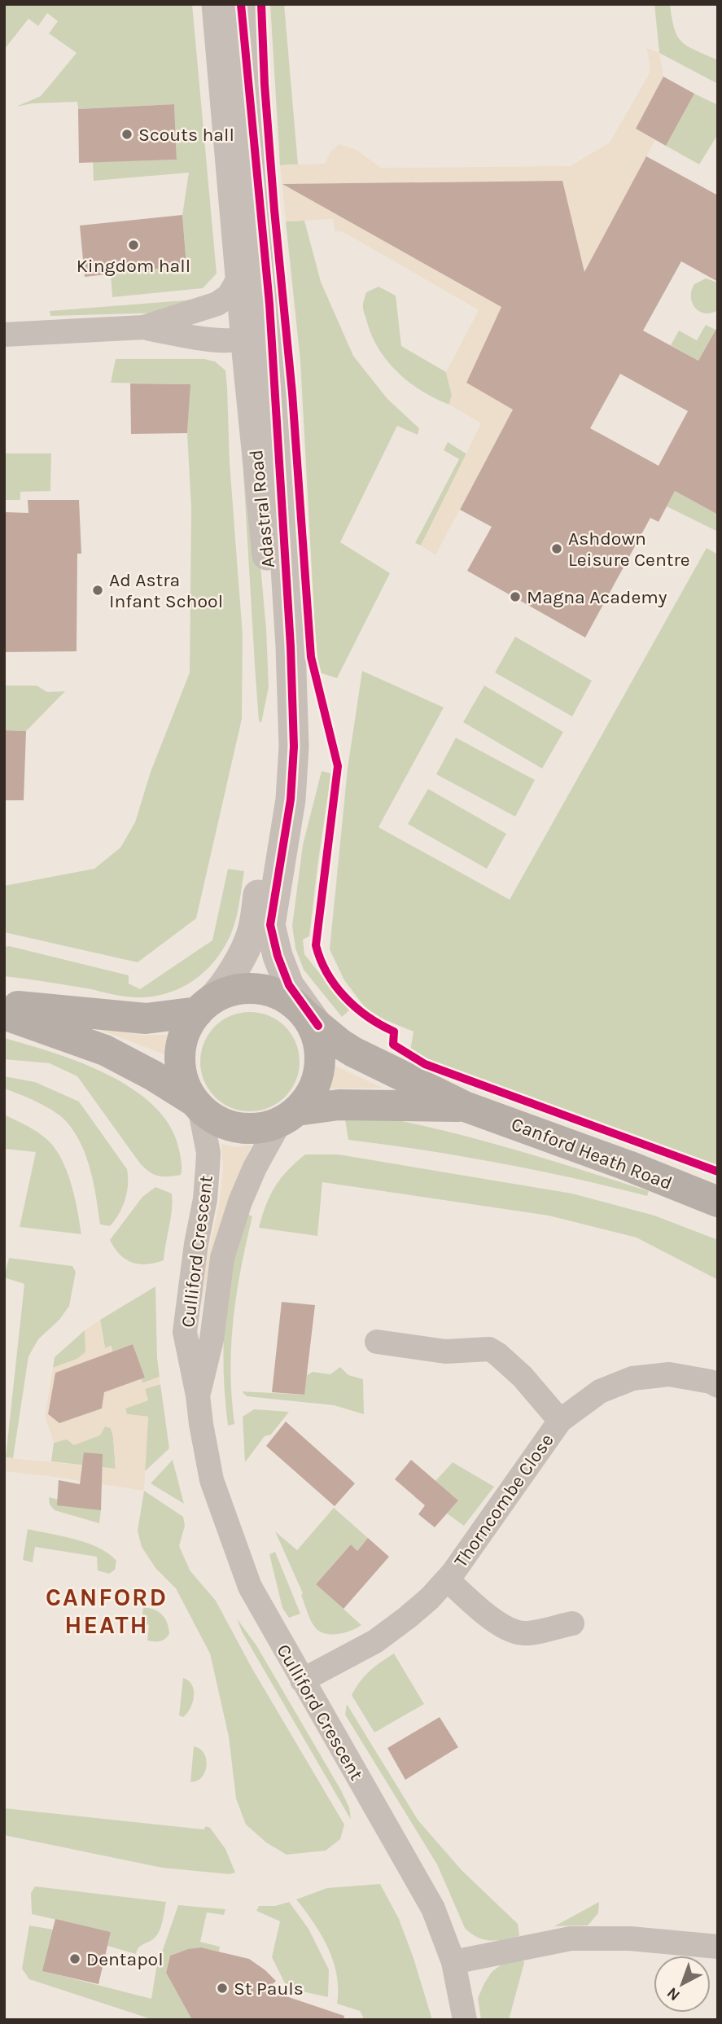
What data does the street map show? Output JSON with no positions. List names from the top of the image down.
{
  "streets": {
    "main road": ["Canford Heath Road"],
    "street": ["Adastral Road", "Culliford Crescent", "Thorncombe Close"]
  },
  "crossings": [
    ["Adastral Road", "Canford Heath Road"],
    ["Adastral Road", "Culliford Crescent"],
    ["Canford Heath Road", "Culliford Crescent"],
    ["Culliford Crescent", "Thorncombe Close"]
  ],
  "districts": ["CANFORD HEATH"],
  "places": [
    "Scouts hall",
    "Kingdom hall",
    "Ashdown Leisure Centre",
    "Ad Astra Infant School",
    "Magna Academy",
    "Dentapol",
    "St Pauls"
  ],
  "north": "bottom left"
}
